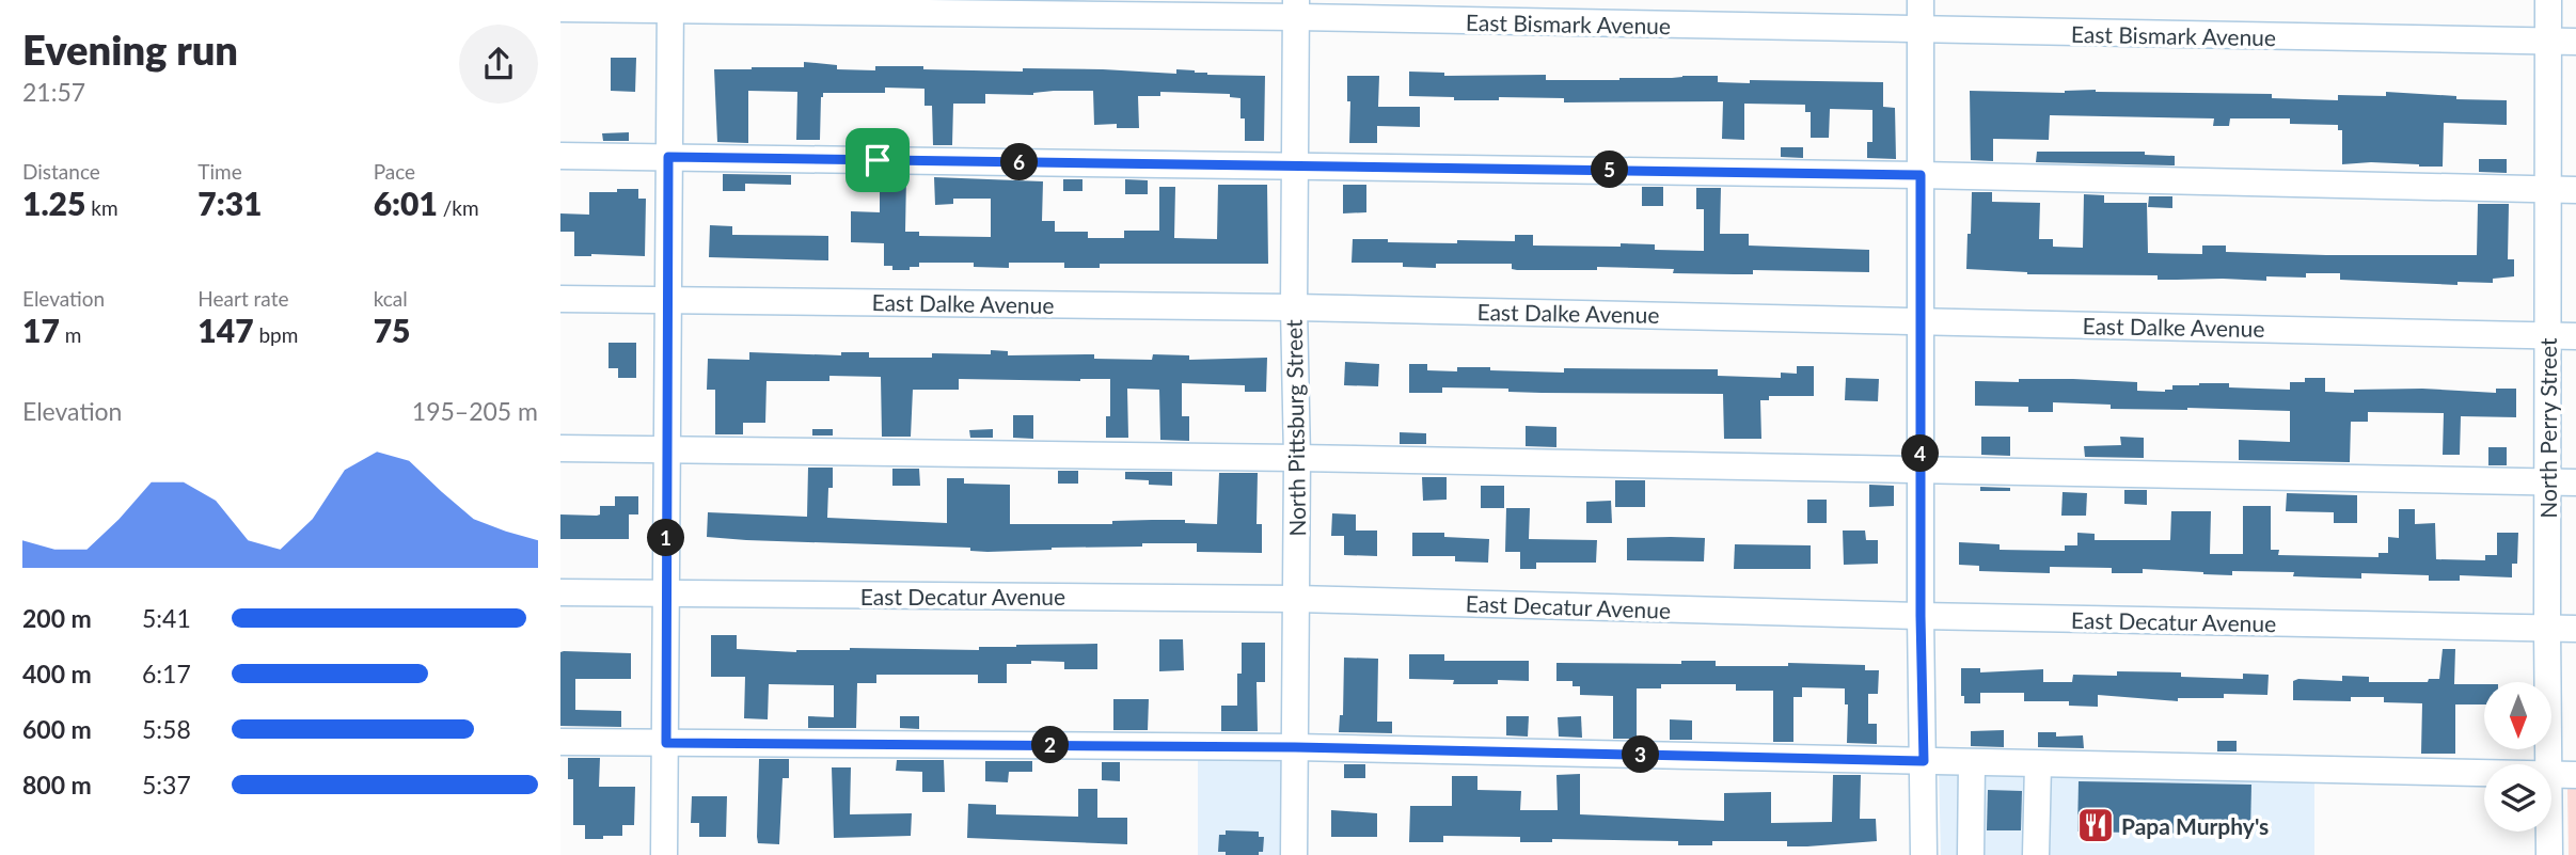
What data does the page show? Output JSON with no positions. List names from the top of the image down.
{
  "streets": {
    "street": [
      "East Bismark Avenue",
      "East Dalke Avenue",
      "North Pittsburg Street",
      "North Perry Street",
      "East Decatur Avenue"
    ]
  },
  "crossings": [
    ["East Bismark Avenue", "North Pittsburg Street"],
    ["East Bismark Avenue", "North Perry Street"],
    ["East Dalke Avenue", "North Pittsburg Street"],
    ["East Dalke Avenue", "North Perry Street"],
    ["North Pittsburg Street", "East Decatur Avenue"],
    ["North Perry Street", "East Decatur Avenue"]
  ],
  "places": {
    "restaurant": ["Papa Murphy's"]
  },
  "north": "bottom",
  "page": {
    "heading": ["Evening run", "21:57"],
    "stats": [
      ["Distance", "1.25 km"],
      ["Time", "7:31"],
      ["Pace", "6:01 /km"],
      ["Elevation", "17 m"],
      ["Heart rate", "147 bpm"],
      ["kcal", "75"]
    ],
    "pins": [
      "6",
      "5",
      "4",
      "1",
      "2",
      "3"
    ],
    "chart": ["Elevation", "195–205 m"],
    "list": [
      {
        "name": "200 m",
        "note": "5:41"
      },
      {
        "name": "400 m",
        "note": "6:17"
      },
      {
        "name": "600 m",
        "note": "5:58"
      },
      {
        "name": "800 m",
        "note": "5:37"
      }
    ]
  }
}
